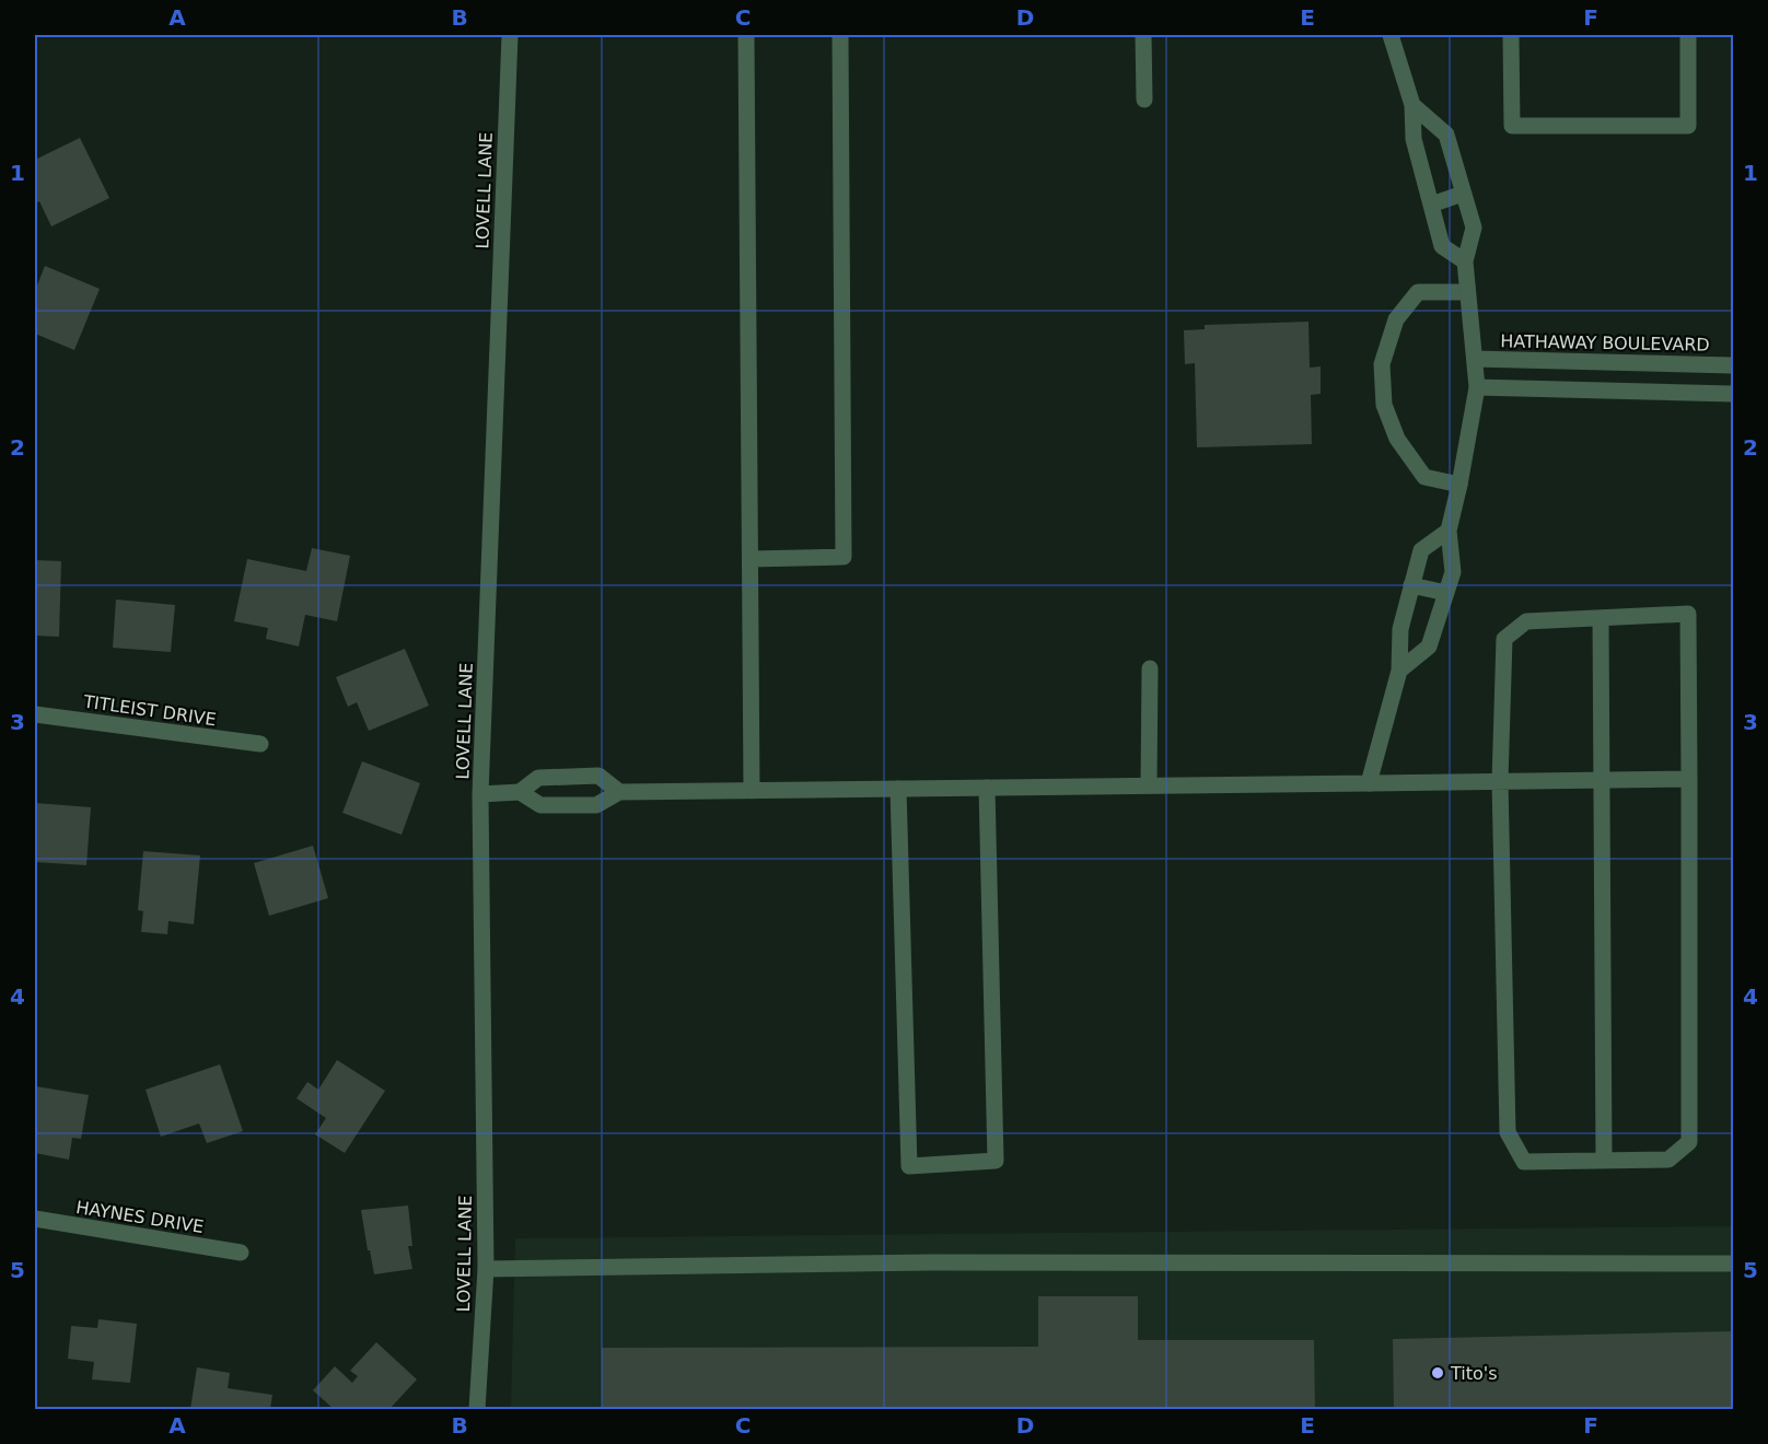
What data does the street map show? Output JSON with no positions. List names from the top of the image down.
{
  "streets": {
    "street": [
      "LOVELL LANE",
      "HATHAWAY BOULEVARD",
      "TITLEIST DRIVE",
      "HAYNES DRIVE"
    ]
  },
  "places": ["Tito's"],
  "grid": {
    "columns": [
      "A",
      "B",
      "C",
      "D",
      "E",
      "F"
    ],
    "rows": [
      "1",
      "2",
      "3",
      "4",
      "5"
    ]
  }
}
